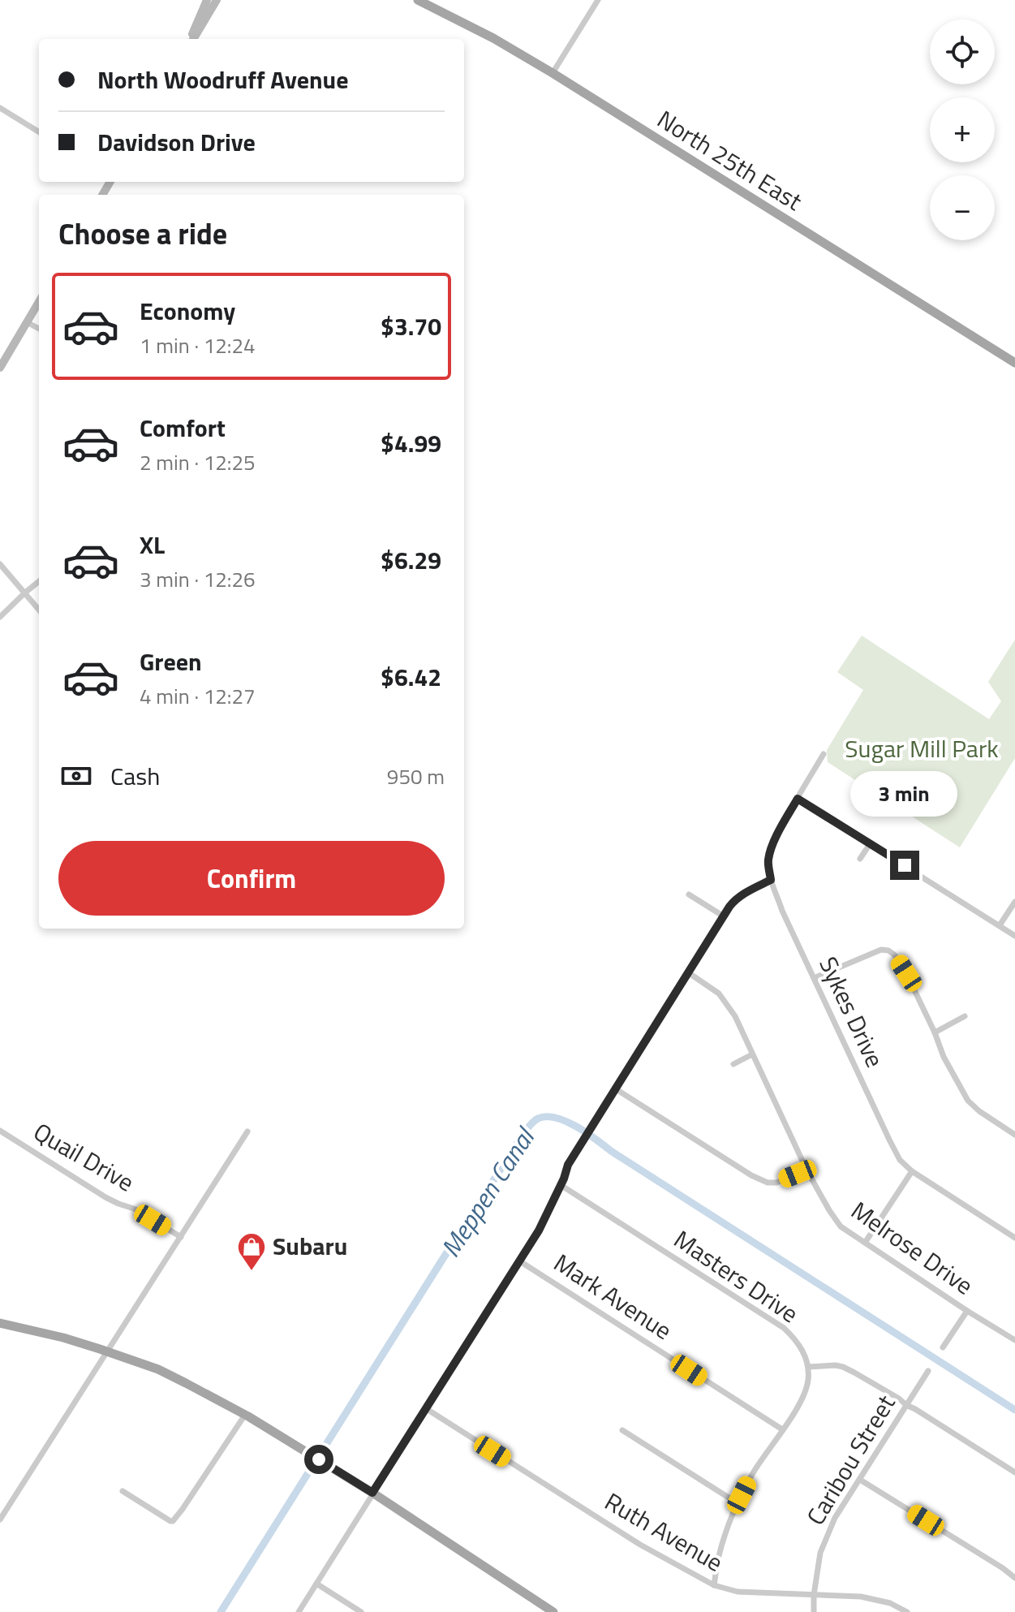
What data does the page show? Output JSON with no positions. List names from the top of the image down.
{
  "streets": {
    "main road": ["North 25th East"],
    "street": [
      "Sykes Drive",
      "Quail Drive",
      "Melrose Drive",
      "Masters Drive",
      "Mark Avenue",
      "Caribou Street",
      "Ruth Avenue"
    ]
  },
  "crossings": [
    ["Caribou Street", "Ruth Avenue"]
  ],
  "water": ["Meppen Canal"],
  "parks": ["Sugar Mill Park"],
  "places": {
    "shop": ["Subaru"]
  },
  "page": {
    "map_buttons": ["+", "−"],
    "banner": ["North Woodruff Avenue", "Davidson Drive"],
    "heading": "Choose a ride",
    "list": [
      {
        "name": "Economy",
        "note": "1 min · 12:24",
        "value": "$3.70"
      },
      {
        "name": "Comfort",
        "note": "2 min · 12:25",
        "value": "$4.99"
      },
      {
        "name": "XL",
        "note": "3 min · 12:26",
        "value": "$6.29"
      },
      {
        "name": "Green",
        "note": "4 min · 12:27",
        "value": "$6.42"
      }
    ],
    "pay": ["Cash", "950 m"],
    "bubble": "3 min",
    "buttons": "Confirm"
  }
}
